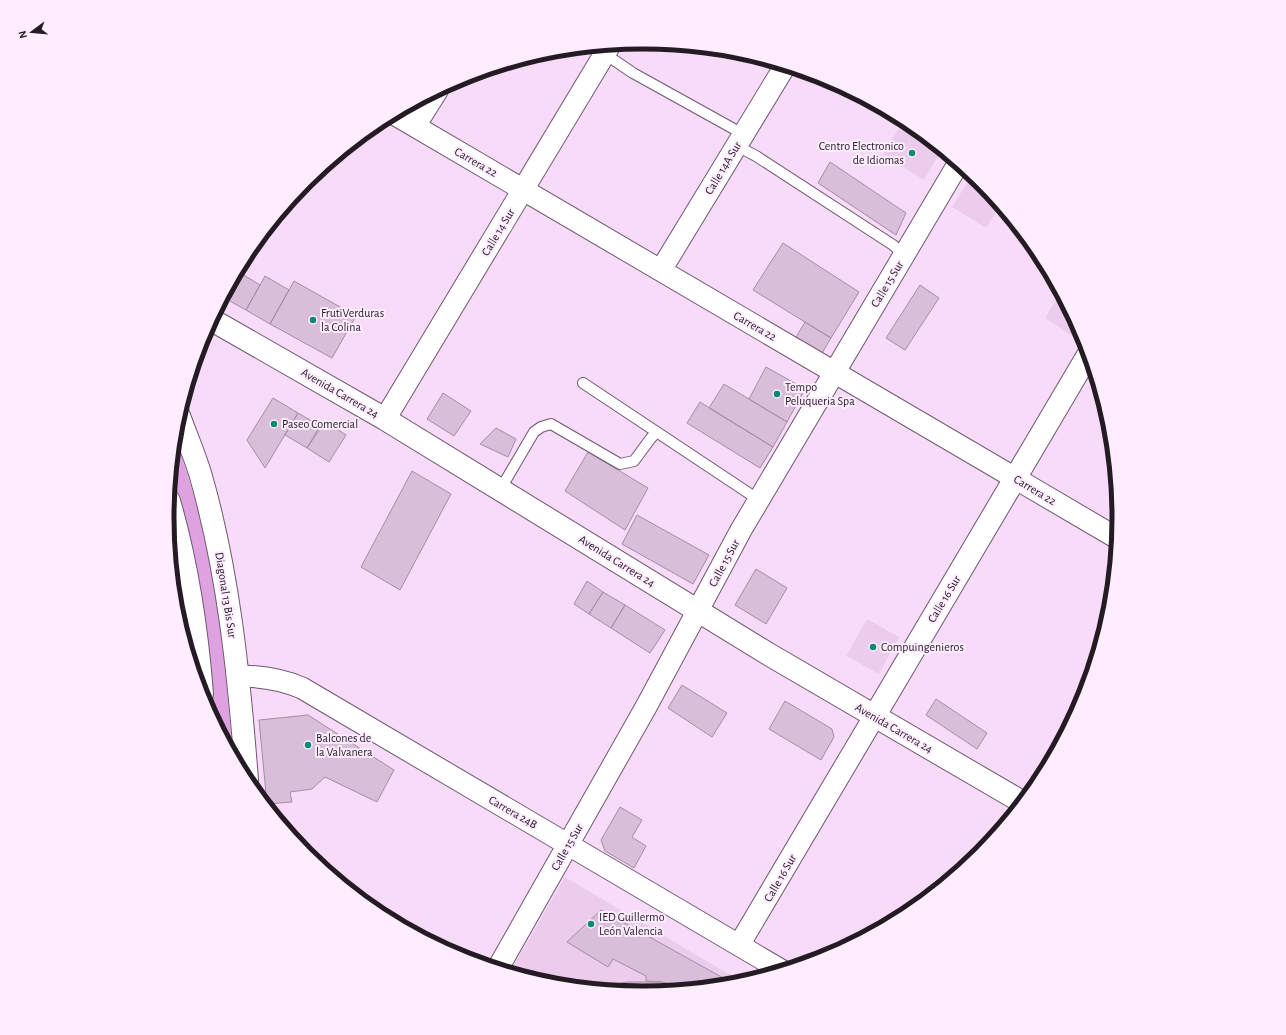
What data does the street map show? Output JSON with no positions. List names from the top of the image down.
{
  "streets": {
    "main road": ["Avenida Carrera 24", "Diagonal 13 Bis Sur", "Calle 16 Sur"],
    "street": [
      "Carrera 22",
      "Calle 14A Sur",
      "Calle 14 Sur",
      "Calle 15 Sur",
      "Carrera 24B"
    ]
  },
  "crossings": [
    ["Carrera 22", "Calle 14A Sur"],
    ["Carrera 22", "Calle 14 Sur"],
    ["Carrera 22", "Calle 15 Sur"],
    ["Carrera 22", "Calle 16 Sur"],
    ["Calle 14 Sur", "Avenida Carrera 24"],
    ["Calle 15 Sur", "Avenida Carrera 24"],
    ["Calle 15 Sur", "Carrera 24B"],
    ["Avenida Carrera 24", "Calle 16 Sur"],
    ["Diagonal 13 Bis Sur", "Carrera 24B"],
    ["Calle 16 Sur", "Carrera 24B"]
  ],
  "places": [
    "Centro Electronico de Idiomas",
    "FrutiVerduras la Colina",
    "Tempo Peluqueria Spa",
    "Paseo Comercial",
    "Compuingenieros",
    "Balcones de la Valvanera",
    "IED Guillermo León Valencia"
  ],
  "north": "left"
}
